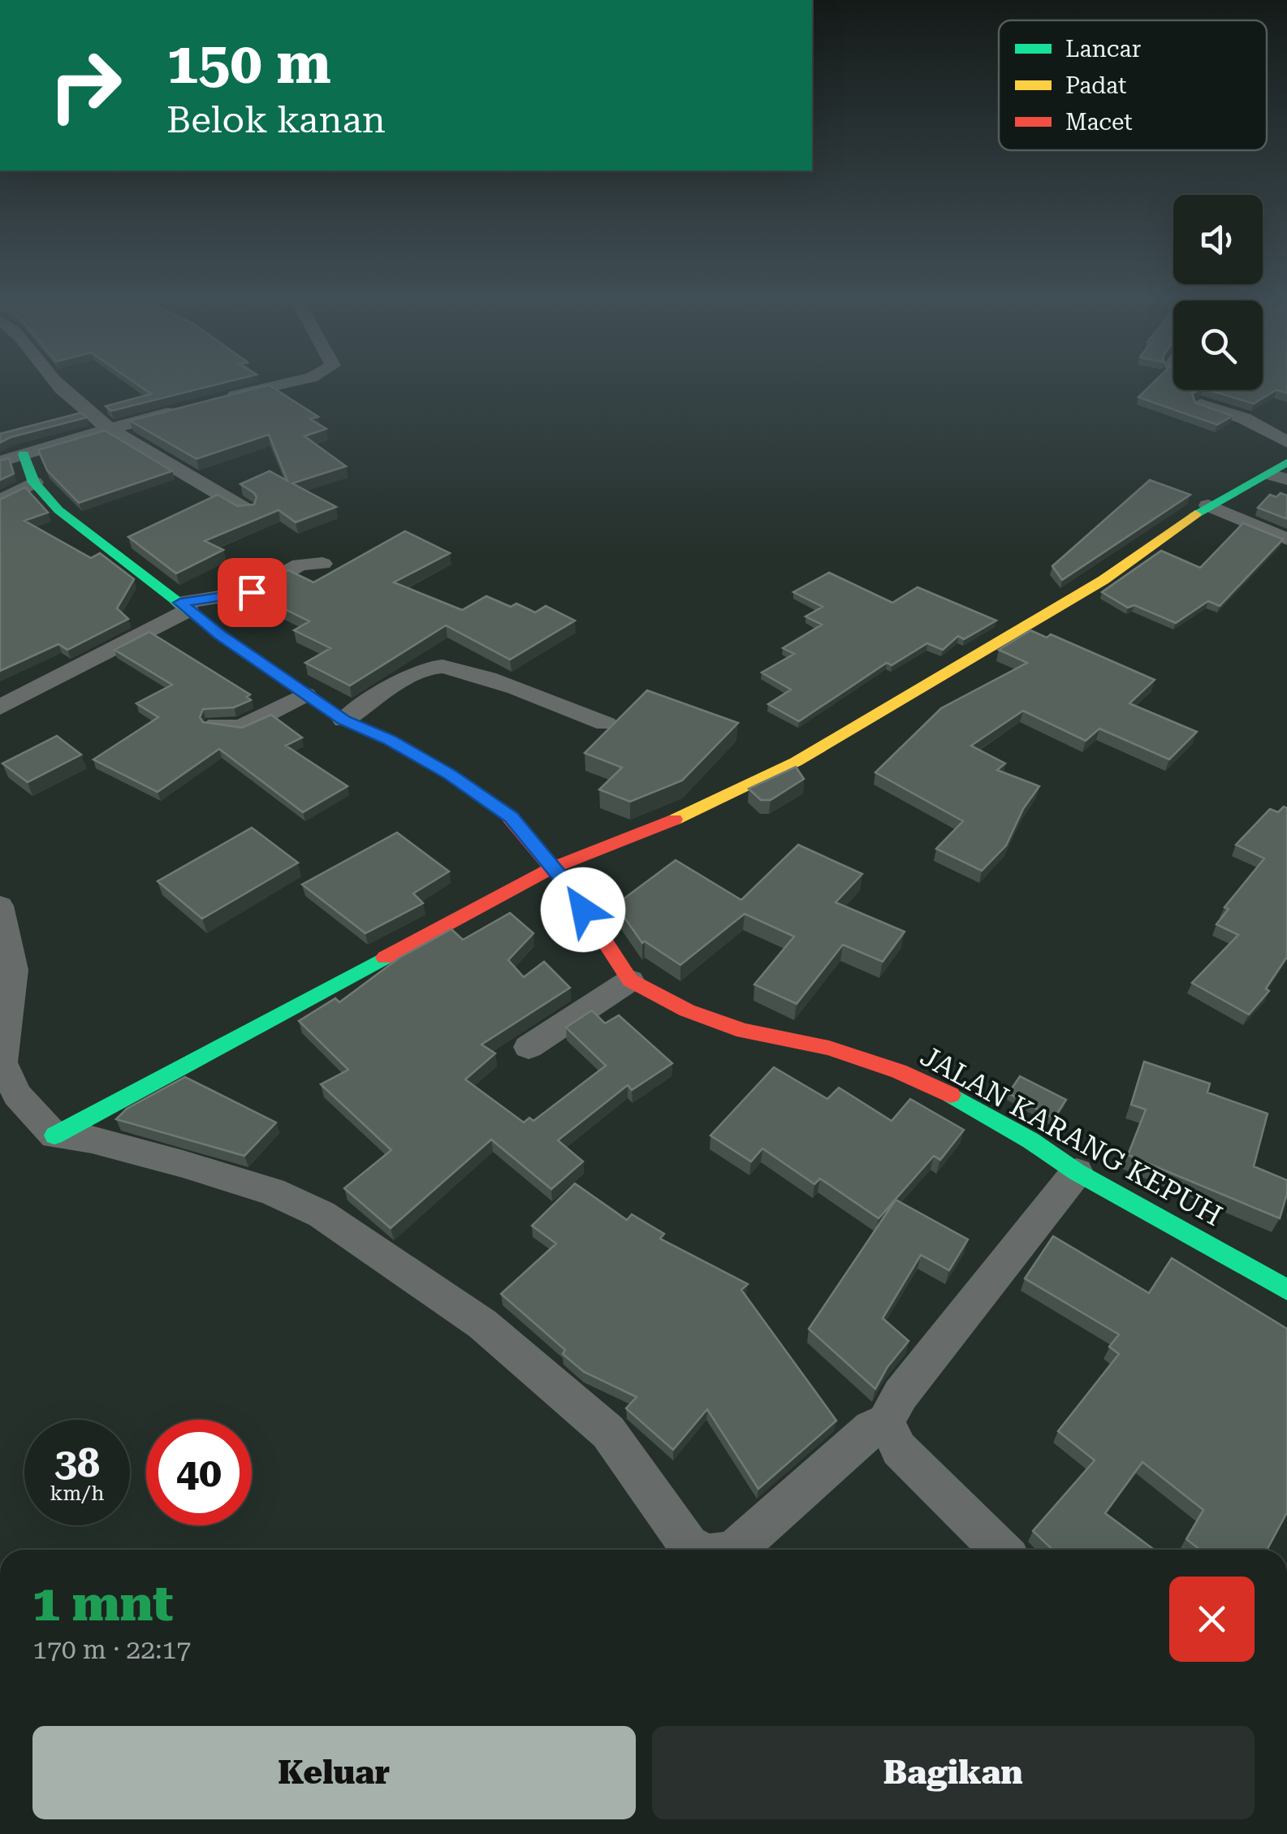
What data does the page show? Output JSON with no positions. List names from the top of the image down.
{
  "streets": {
    "street": ["JALAN KARANG KEPUH"]
  },
  "legend": ["Lancar", "Padat", "Macet"],
  "page": {
    "turn": ["150 m", "Belok kanan"],
    "speed": "38 km/h",
    "limit": "40",
    "heading": ["1 mnt", "170 m · 22:17"],
    "buttons": ["Keluar", "Bagikan"]
  }
}
